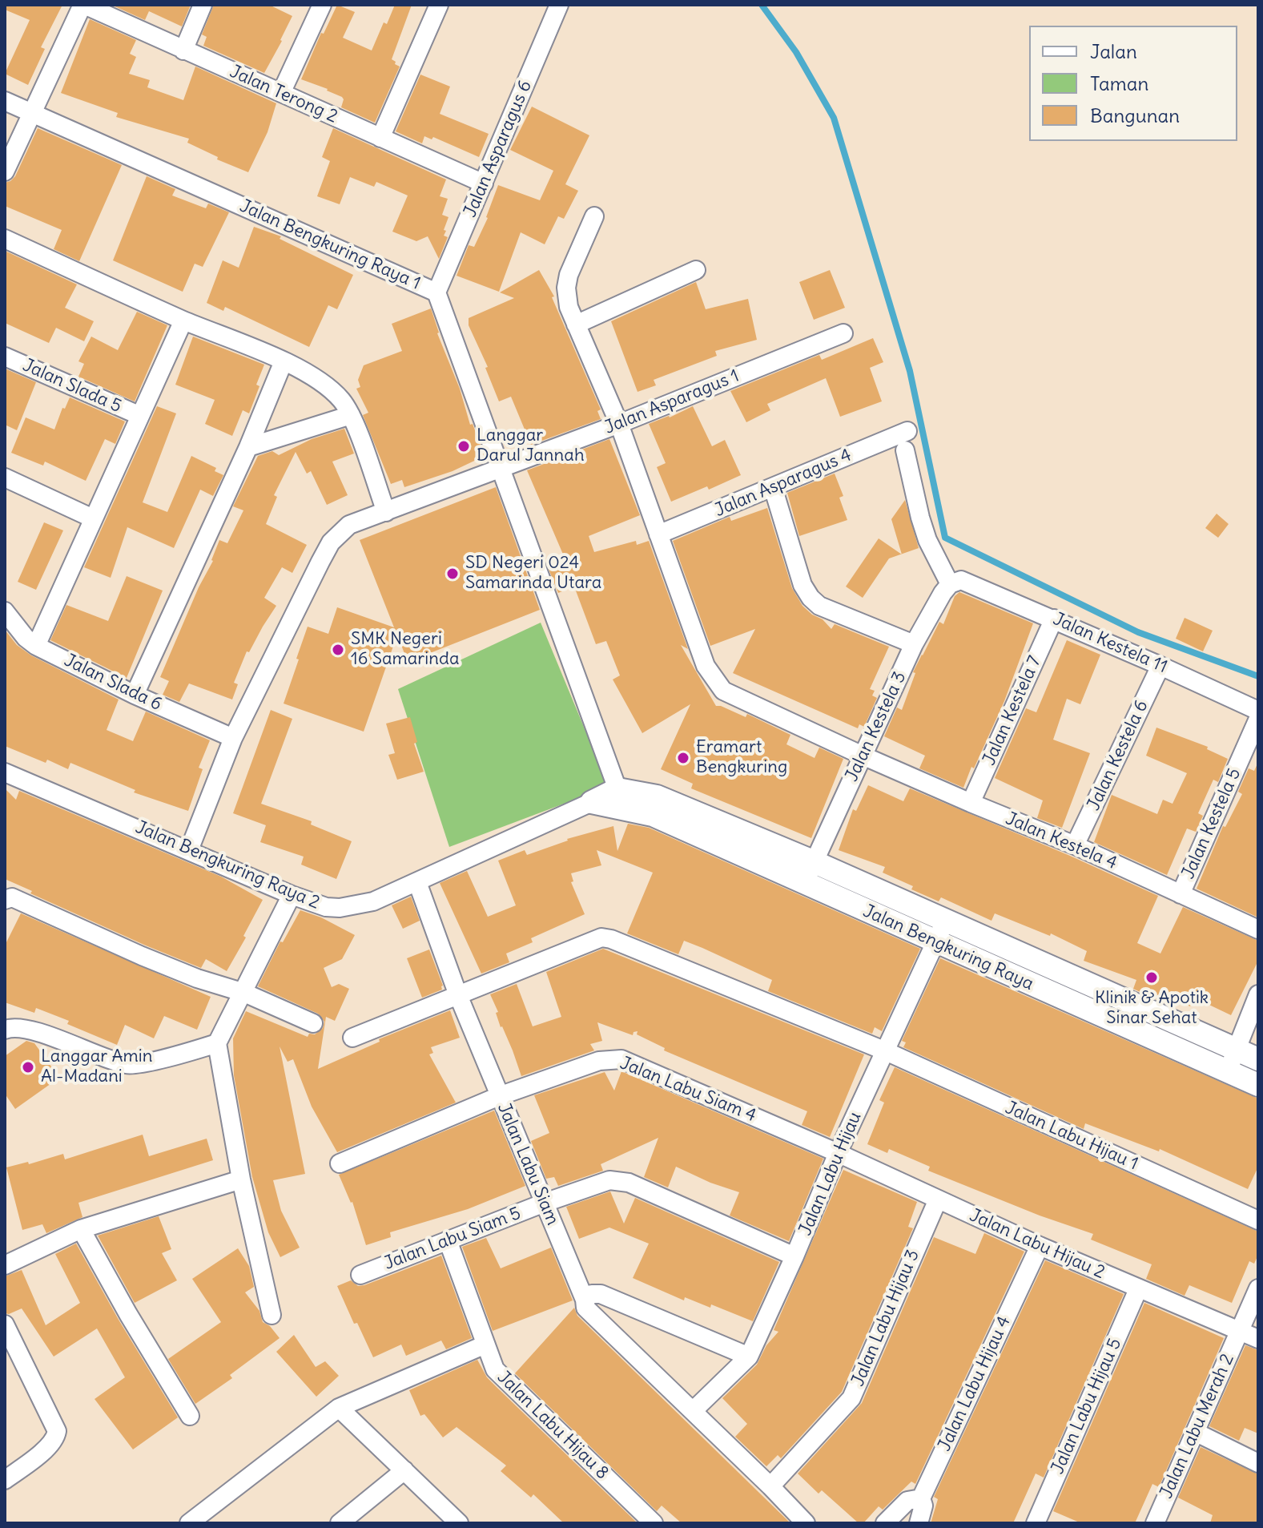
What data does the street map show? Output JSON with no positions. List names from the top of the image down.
{
  "streets": {
    "street": [
      "Jalan Terong 2",
      "Jalan Asparagus 6",
      "Jalan Bengkuring Raya 1",
      "Jalan Slada 5",
      "Jalan Asparagus 1",
      "Jalan Asparagus 4",
      "Jalan Kestela 11",
      "Jalan Slada 6",
      "Jalan Kestela 7",
      "Jalan Kestela 3",
      "Jalan Kestela 6",
      "Jalan Kestela 5",
      "Jalan Kestela 4",
      "Jalan Bengkuring Raya 2",
      "Jalan Bengkuring Raya",
      "Jalan Labu Siam 4",
      "Jalan Labu Hijau 1",
      "Jalan Labu Siam",
      "Jalan Labu Hijau",
      "Jalan Labu Siam 5",
      "Jalan Labu Hijau 2",
      "Jalan Labu Hijau 3",
      "Jalan Labu Hijau 4",
      "Jalan Labu Hijau 5",
      "Jalan Labu Hijau 8",
      "Jalan Labu Merah 2"
    ]
  },
  "crossings": [
    ["Jalan Terong 2", "Jalan Asparagus 6"],
    ["Jalan Asparagus 6", "Jalan Bengkuring Raya 1"],
    ["Jalan Bengkuring Raya 1", "Jalan Asparagus 1"],
    ["Jalan Bengkuring Raya 1", "Jalan Bengkuring Raya 2"],
    ["Jalan Bengkuring Raya 1", "Jalan Bengkuring Raya"],
    ["Jalan Asparagus 1", "Jalan Slada 6"],
    ["Jalan Asparagus 1", "Jalan Kestela 4"],
    ["Jalan Asparagus 1", "Jalan Bengkuring Raya 2"],
    ["Jalan Asparagus 4", "Jalan Kestela 4"],
    ["Jalan Kestela 11", "Jalan Kestela 7"],
    ["Jalan Kestela 11", "Jalan Kestela 3"],
    ["Jalan Kestela 11", "Jalan Kestela 6"],
    ["Jalan Kestela 7", "Jalan Kestela 4"],
    ["Jalan Kestela 3", "Jalan Kestela 4"],
    ["Jalan Kestela 3", "Jalan Bengkuring Raya"],
    ["Jalan Kestela 6", "Jalan Kestela 4"],
    ["Jalan Kestela 5", "Jalan Kestela 4"],
    ["Jalan Bengkuring Raya 2", "Jalan Bengkuring Raya"],
    ["Jalan Bengkuring Raya 2", "Jalan Labu Siam"],
    ["Jalan Bengkuring Raya", "Jalan Labu Hijau"],
    ["Jalan Labu Siam 4", "Jalan Labu Siam"],
    ["Jalan Labu Siam 4", "Jalan Labu Hijau"],
    ["Jalan Labu Siam 4", "Jalan Labu Hijau 2"],
    ["Jalan Labu Hijau 1", "Jalan Labu Siam"],
    ["Jalan Labu Hijau 1", "Jalan Labu Hijau"],
    ["Jalan Labu Siam", "Jalan Labu Hijau"],
    ["Jalan Labu Siam", "Jalan Labu Siam 5"],
    ["Jalan Labu Siam", "Jalan Labu Hijau 3"],
    ["Jalan Labu Hijau", "Jalan Labu Siam 5"],
    ["Jalan Labu Hijau", "Jalan Labu Hijau 2"],
    ["Jalan Labu Siam 5", "Jalan Labu Hijau 8"],
    ["Jalan Labu Hijau 2", "Jalan Labu Hijau 3"],
    ["Jalan Labu Hijau 2", "Jalan Labu Hijau 4"],
    ["Jalan Labu Hijau 2", "Jalan Labu Hijau 5"],
    ["Jalan Labu Hijau 2", "Jalan Labu Merah 2"]
  ],
  "places": [
    "Langgar Darul Jannah",
    "SD Negeri 024 Samarinda Utara",
    "SMK Negeri 16 Samarinda",
    "Eramart Bengkuring",
    "Klinik & Apotik Sinar Sehat",
    "Langgar Amin Al-Madani"
  ],
  "legend": ["Jalan", "Taman", "Bangunan"]
}
